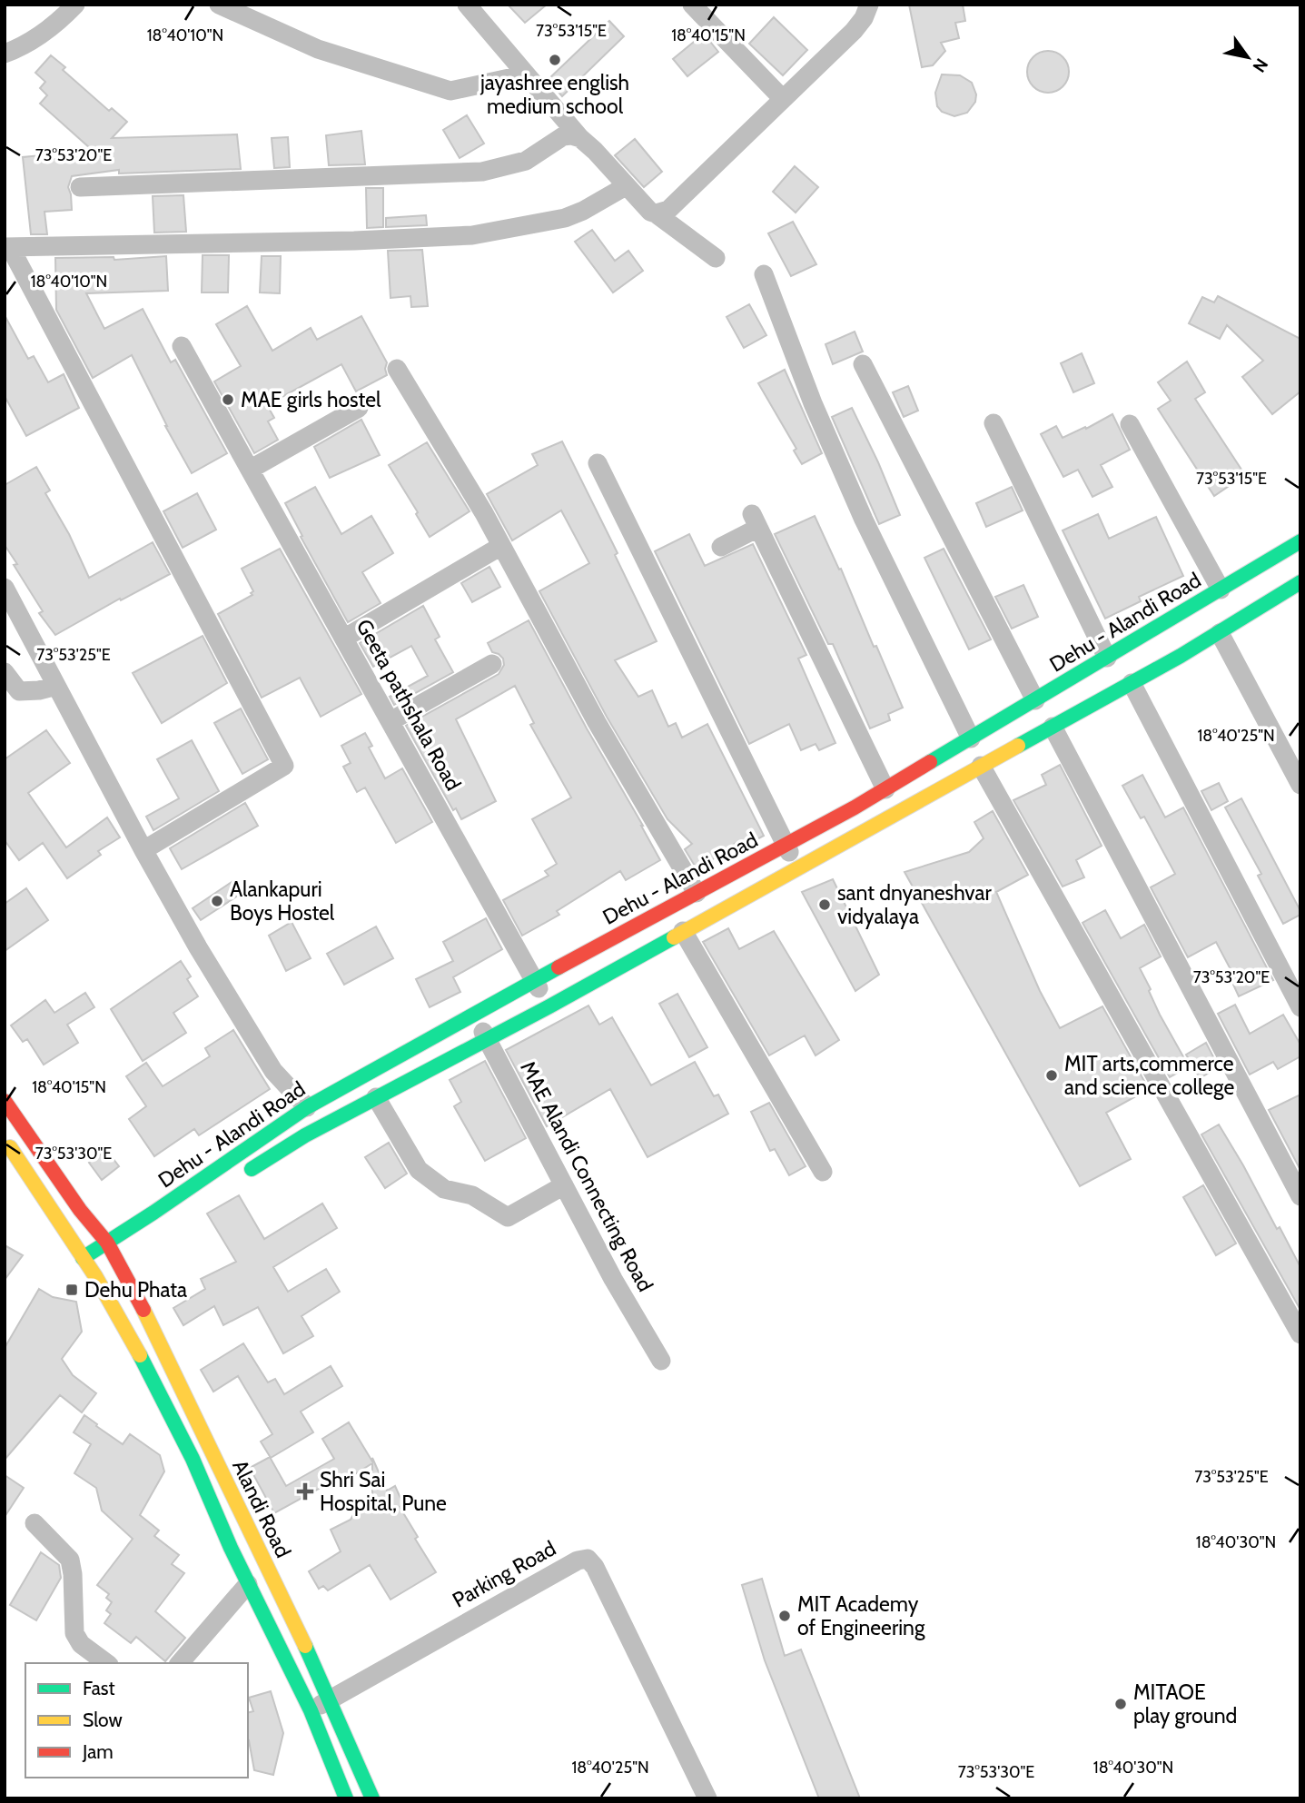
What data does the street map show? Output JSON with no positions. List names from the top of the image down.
{
  "streets": {
    "main road": ["Dehu - Alandi Road", "Alandi Road"],
    "street": ["Geeta pathshala Road", "MAE Alandi Connecting Road", "Parking Road"]
  },
  "crossings": [
    ["Dehu - Alandi Road", "Geeta pathshala Road"],
    ["Dehu - Alandi Road", "MAE Alandi Connecting Road"],
    ["Dehu - Alandi Road", "Alandi Road"],
    ["Alandi Road", "Parking Road"]
  ],
  "places": {
    "other": [
      "jayashree english medium school",
      "MAE girls hostel",
      "Alankapuri Boys Hostel",
      "sant dnyaneshvar vidyalaya",
      "MIT arts,commerce and science college",
      "MIT Academy of Engineering",
      "MITAOE play ground"
    ],
    "transit": ["Dehu Phata"],
    "health": ["Shri Sai Hospital, Pune"]
  },
  "legend": ["Fast", "Slow", "Jam"],
  "north": "bottom right",
  "coordinates": [
    "73°53'15\"E",
    "18°40'10\"N",
    "18°40'15\"N",
    "73°53'20\"E",
    "73°53'25\"E",
    "18°40'25\"N",
    "73°53'30\"E",
    "18°40'30\"N"
  ]
}
